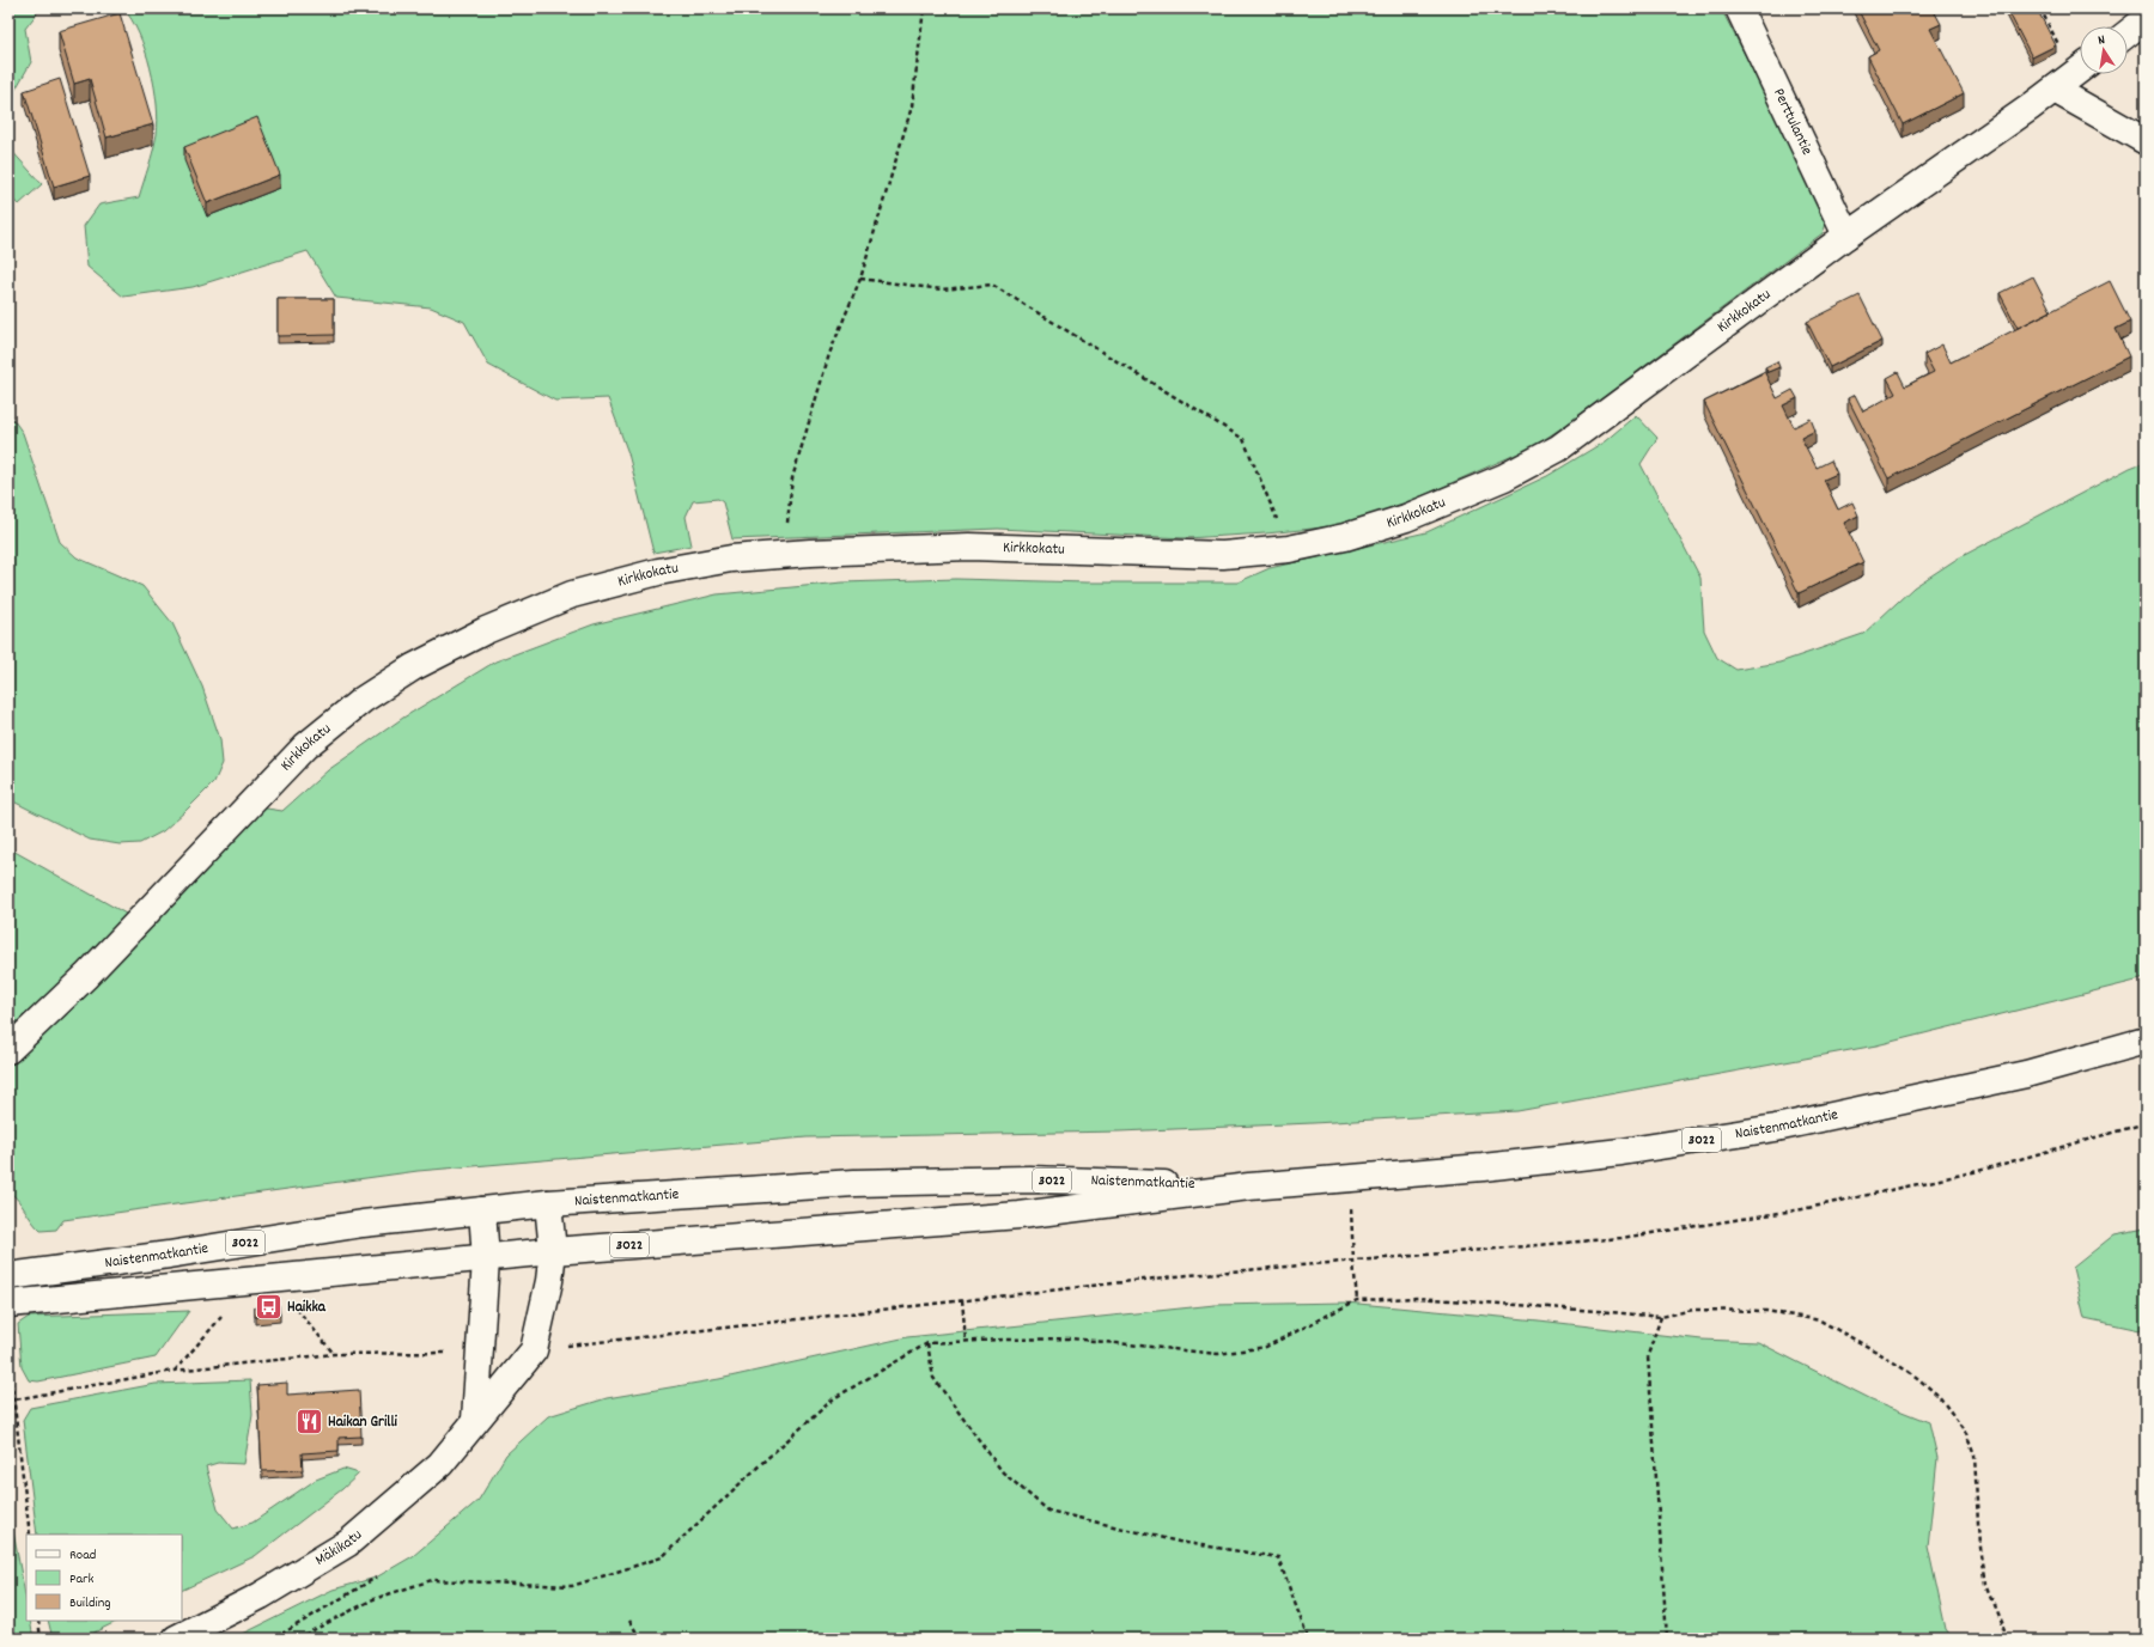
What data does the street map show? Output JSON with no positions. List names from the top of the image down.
{
  "streets": {
    "street": [
      "Perttulantie",
      "Kirkkokatu",
      "Naistenmatkantie",
      "3022",
      "Mäkikatu"
    ]
  },
  "crossings": [
    ["Perttulantie", "Kirkkokatu"],
    ["Naistenmatkantie", "Mäkikatu"]
  ],
  "places": {
    "bus stop": ["Haikka"],
    "restaurant": ["Haikan Grilli"]
  },
  "legend": ["Road", "Park", "Building"],
  "north": "top"
}
